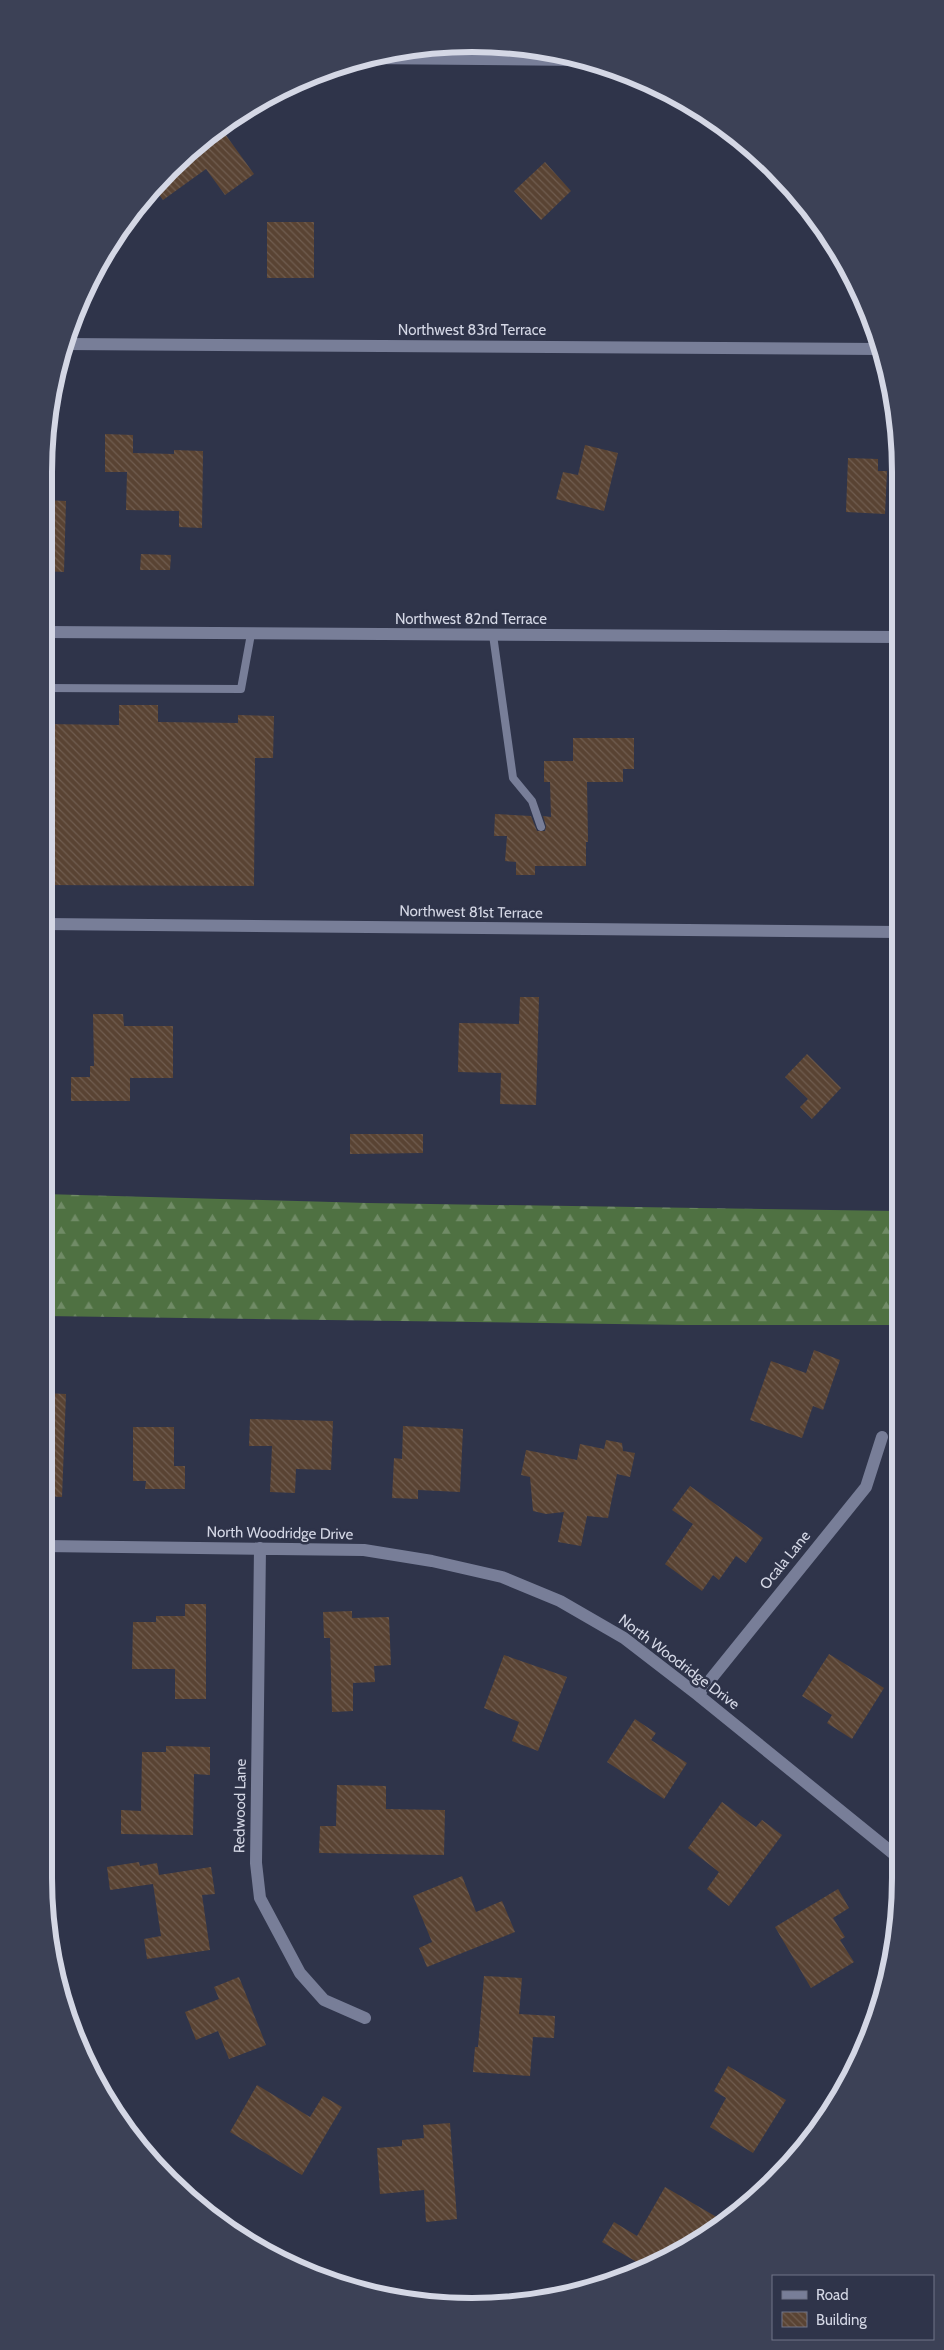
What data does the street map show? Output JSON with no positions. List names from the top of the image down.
{
  "streets": {
    "street": [
      "Northwest 83rd Terrace",
      "Northwest 82nd Terrace",
      "Northwest 81st Terrace",
      "North Woodridge Drive",
      "Ocala Lane",
      "Redwood Lane"
    ]
  },
  "crossings": [
    ["North Woodridge Drive", "Ocala Lane"],
    ["North Woodridge Drive", "Redwood Lane"]
  ],
  "legend": ["Road", "Building"]
}
